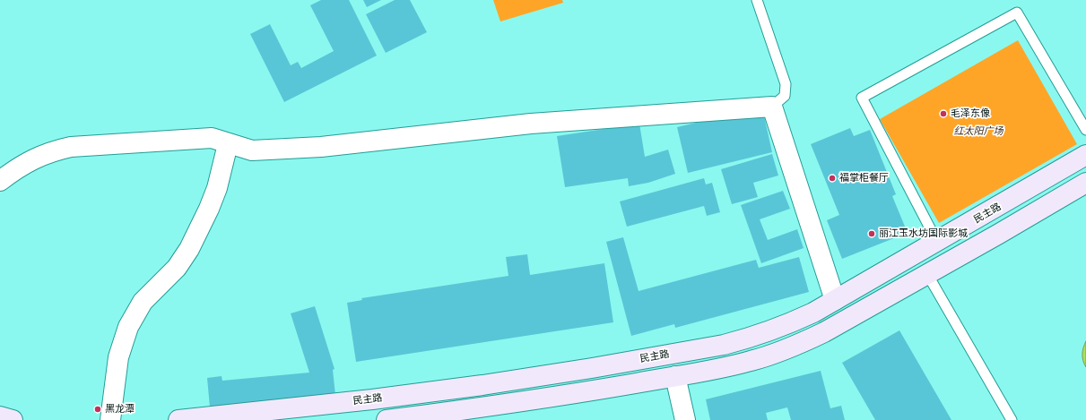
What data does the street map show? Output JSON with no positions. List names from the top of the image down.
{
  "streets": {
    "main road": ["民主路"]
  },
  "parks": ["红太阳广场"],
  "places": [
    "毛泽东像",
    "福掌柜餐厅",
    "丽江玉水坊国际影城",
    "黑龙潭"
  ]
}
